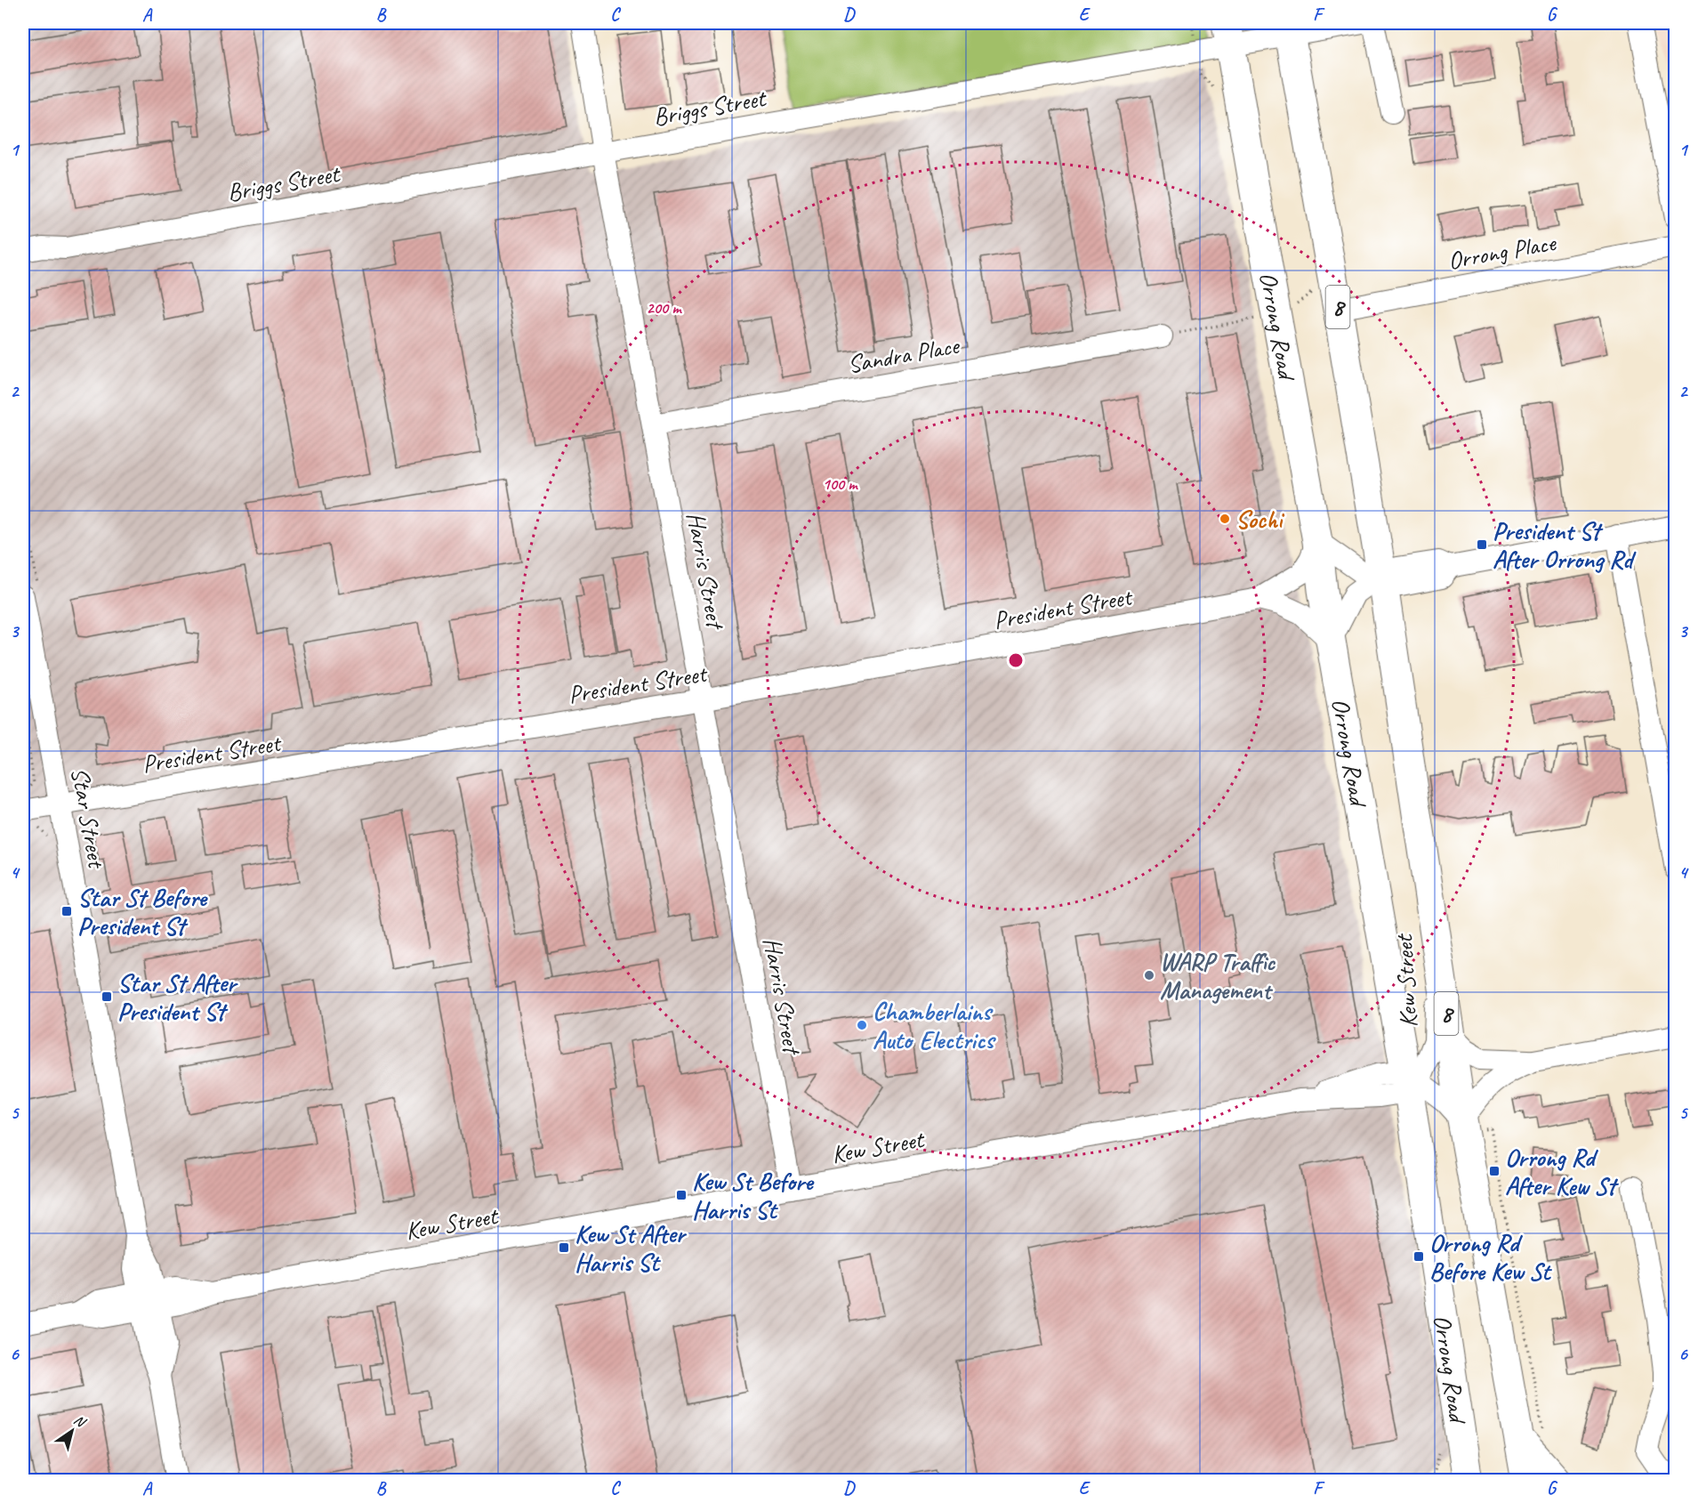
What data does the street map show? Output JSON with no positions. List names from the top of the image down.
{
  "streets": {
    "highway": ["8", "Orrong Road"],
    "street": [
      "Briggs Street",
      "Orrong Place",
      "Sandra Place",
      "Harris Street",
      "President Street",
      "Star Street",
      "Kew Street"
    ]
  },
  "crossings": [
    ["Briggs Street", "8"],
    ["Briggs Street", "Orrong Road"],
    ["Briggs Street", "Harris Street"],
    ["Orrong Place", "8"],
    ["8", "Kew Street"],
    ["Orrong Road", "President Street"],
    ["Orrong Road", "Kew Street"],
    ["Sandra Place", "Harris Street"],
    ["Harris Street", "President Street"],
    ["Harris Street", "Kew Street"],
    ["President Street", "Star Street"],
    ["Star Street", "Kew Street"]
  ],
  "places": {
    "other": ["Sochi", "WARP Traffic Management", "Chamberlains Auto Electrics"],
    "transit": [
      "President St After Orrong Rd",
      "Star St Before President St",
      "Star St After President St",
      "Orrong Rd After Kew St",
      "Kew St Before Harris St",
      "Kew St After Harris St",
      "Orrong Rd Before Kew St"
    ]
  },
  "north": "top right",
  "grid": {
    "columns": [
      "A",
      "B",
      "C",
      "D",
      "E",
      "F",
      "G"
    ],
    "rows": [
      "1",
      "2",
      "3",
      "4",
      "5",
      "6"
    ]
  },
  "rings": ["200 m", "100 m"]
}
